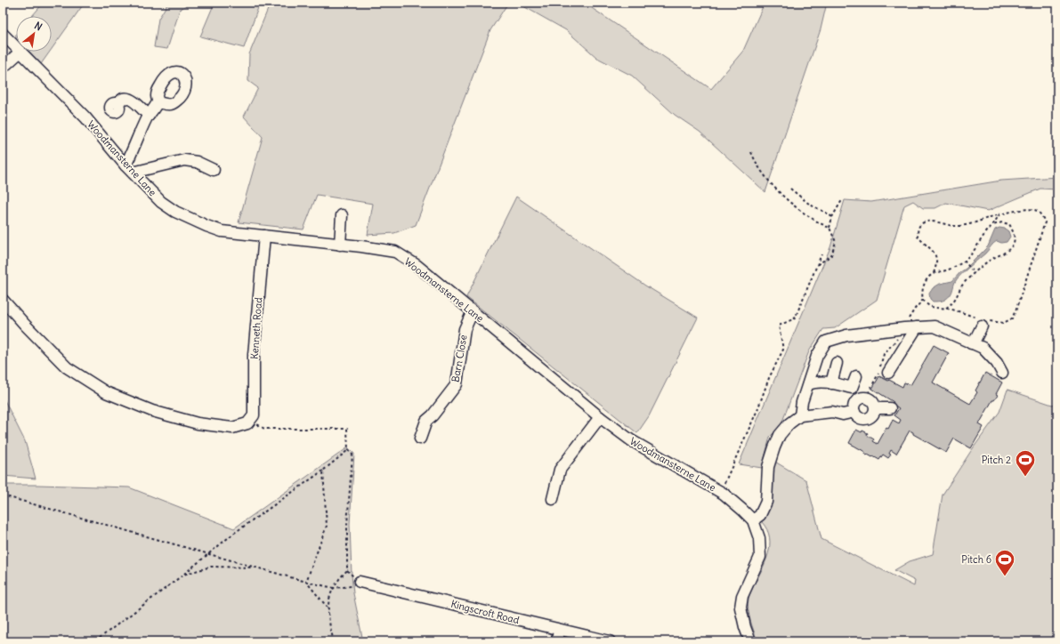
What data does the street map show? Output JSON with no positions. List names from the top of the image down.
{
  "streets": {
    "street": [
      "Woodmansterne Lane",
      "Kenneth Road",
      "Barn Close",
      "Kingscroft Road"
    ]
  },
  "crossings": [
    ["Woodmansterne Lane", "Kenneth Road"],
    ["Woodmansterne Lane", "Barn Close"]
  ],
  "places": {
    "sports": ["Pitch 2", "Pitch 6"]
  },
  "north": "top right"
}
